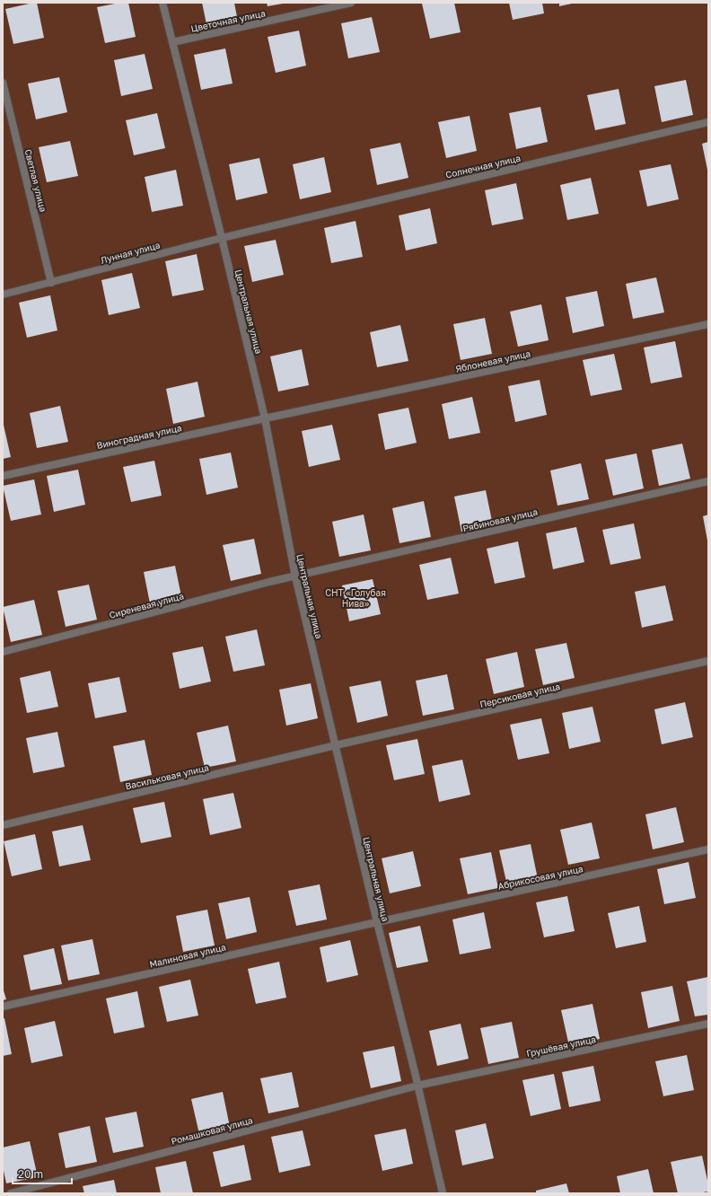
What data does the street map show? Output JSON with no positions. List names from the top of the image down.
{
  "streets": {
    "street": [
      "Цветочная улица",
      "Солнечная улица",
      "Светлая улица",
      "Лунная улица",
      "Центральная улица",
      "Яблоневая улица",
      "Виноградная улица",
      "Рябиновая улица",
      "Сиреневая улица",
      "Персиковая улица",
      "Васильковая улица",
      "Абрикосовая улица",
      "Малиновая улица",
      "Грушёвая улица",
      "Ромашковая улица"
    ]
  },
  "crossings": [
    ["Цветочная улица", "Центральная улица"],
    ["Солнечная улица", "Лунная улица"],
    ["Светлая улица", "Лунная улица"],
    ["Лунная улица", "Центральная улица"],
    ["Центральная улица", "Виноградная улица"],
    ["Центральная улица", "Рябиновая улица"],
    ["Центральная улица", "Сиреневая улица"],
    ["Центральная улица", "Персиковая улица"],
    ["Центральная улица", "Васильковая улица"],
    ["Центральная улица", "Абрикосовая улица"],
    ["Центральная улица", "Малиновая улица"],
    ["Центральная улица", "Грушёвая улица"],
    ["Центральная улица", "Ромашковая улица"],
    ["Яблоневая улица", "Виноградная улица"],
    ["Рябиновая улица", "Сиреневая улица"],
    ["Персиковая улица", "Васильковая улица"],
    ["Абрикосовая улица", "Малиновая улица"],
    ["Грушёвая улица", "Ромашковая улица"]
  ],
  "parks": ["СНТ «Голубая Нива»"],
  "scale_bar": "20 m"
}
